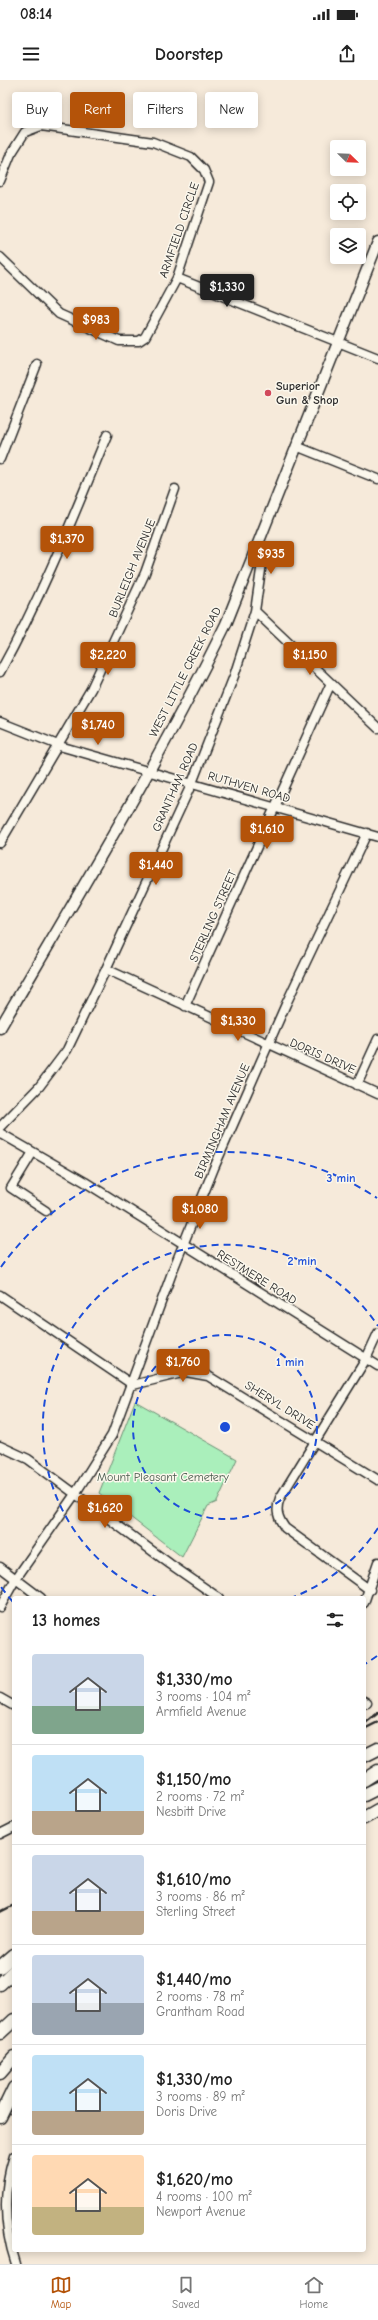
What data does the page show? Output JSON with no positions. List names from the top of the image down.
{
  "streets": {
    "main road": ["WEST LITTLE CREEK ROAD"],
    "street": [
      "ARMFIELD CIRCLE",
      "BURLEIGH AVENUE",
      "GRANTHAM ROAD",
      "RUTHVEN ROAD",
      "STERLING STREET",
      "DORIS DRIVE",
      "BIRMINGHAM AVENUE",
      "RESTMERE ROAD",
      "SHERYL DRIVE"
    ]
  },
  "crossings": [
    ["BURLEIGH AVENUE", "RUTHVEN ROAD"],
    ["WEST LITTLE CREEK ROAD", "GRANTHAM ROAD"],
    ["WEST LITTLE CREEK ROAD", "RUTHVEN ROAD"],
    ["GRANTHAM ROAD", "RUTHVEN ROAD"],
    ["GRANTHAM ROAD", "DORIS DRIVE"],
    ["RUTHVEN ROAD", "STERLING STREET"],
    ["RUTHVEN ROAD", "BIRMINGHAM AVENUE"],
    ["STERLING STREET", "DORIS DRIVE"],
    ["DORIS DRIVE", "BIRMINGHAM AVENUE"],
    ["BIRMINGHAM AVENUE", "RESTMERE ROAD"],
    ["BIRMINGHAM AVENUE", "SHERYL DRIVE"]
  ],
  "parks": ["Mount Pleasant Cemetery"],
  "places": ["Superior Gun & Shop"],
  "north": "bottom right",
  "page": {
    "status": "08:14",
    "header": "Doorstep",
    "chip": [
      "Buy",
      "Rent",
      "Filters",
      "New"
    ],
    "price": [
      "$1,330",
      "$983",
      "$1,370",
      "$935",
      "$2,220",
      "$1,150",
      "$1,740",
      "$1,610",
      "$1,440",
      "$1,330",
      "$1,080",
      "$1,760",
      "$1,620"
    ],
    "heading": "13 homes",
    "list": [
      {
        "name": "$1,330/mo",
        "note": "3 rooms · 104 m² · Armfield Avenue"
      },
      {
        "name": "$1,150/mo",
        "note": "2 rooms · 72 m² · Nesbitt Drive"
      },
      {
        "name": "$1,610/mo",
        "note": "3 rooms · 86 m² · Sterling Street"
      },
      {
        "name": "$1,440/mo",
        "note": "2 rooms · 78 m² · Grantham Road"
      },
      {
        "name": "$1,330/mo",
        "note": "3 rooms · 89 m² · Doris Drive"
      },
      {
        "name": "$1,620/mo",
        "note": "4 rooms · 100 m² · Newport Avenue"
      }
    ],
    "tabs": ["Map", "Saved", "Home"]
  },
  "rings": ["3 min", "2 min", "1 min"]
}
